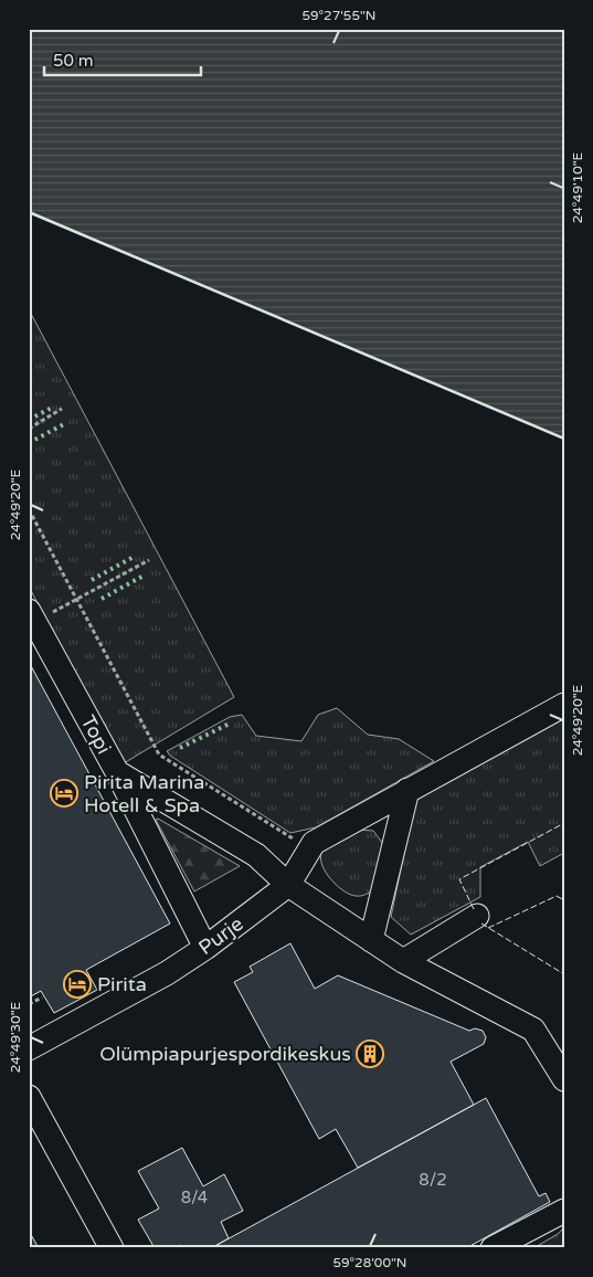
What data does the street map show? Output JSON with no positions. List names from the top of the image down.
{
  "streets": {
    "street": ["Topi", "Purje"]
  },
  "crossings": [
    ["Topi", "Purje"]
  ],
  "places": {
    "hotel": ["Pirita Marina Hotell & Spa", "Pirita"],
    "building": ["Olümpiapurjespordikeskus"]
  },
  "house_numbers": ["8/2", "8/4"],
  "scale_bar": "50 m",
  "coordinates": [
    "59°27'55\"N",
    "24°49'10\"E",
    "24°49'20\"E",
    "24°49'30\"E",
    "59°28'00\"N"
  ]
}
